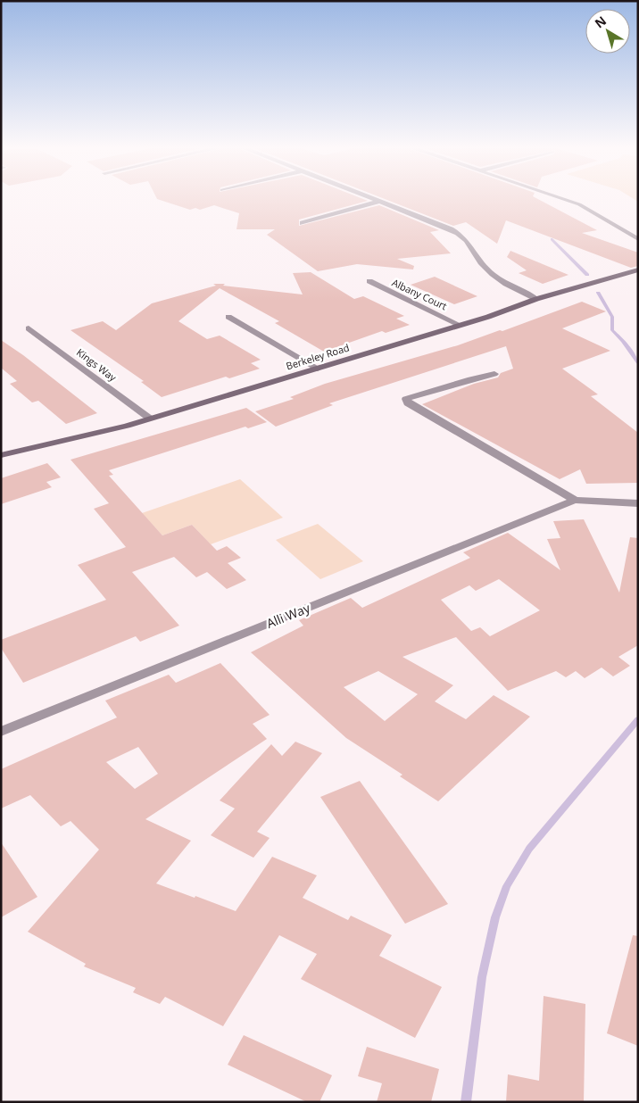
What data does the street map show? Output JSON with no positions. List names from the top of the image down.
{
  "streets": {
    "street": [
      "Albany Court",
      "Berkeley Road",
      "Kings Way",
      "Alli Way"
    ]
  },
  "crossings": [
    ["Albany Court", "Berkeley Road"],
    ["Berkeley Road", "Kings Way"]
  ],
  "north": "top left"
}
